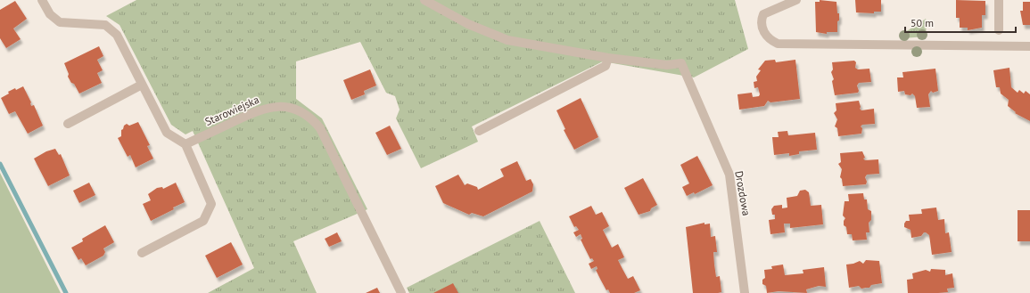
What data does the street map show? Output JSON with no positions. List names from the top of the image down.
{
  "streets": {
    "street": ["Starowiejska", "Drozdowa"]
  },
  "scale_bar": "50 m"
}
